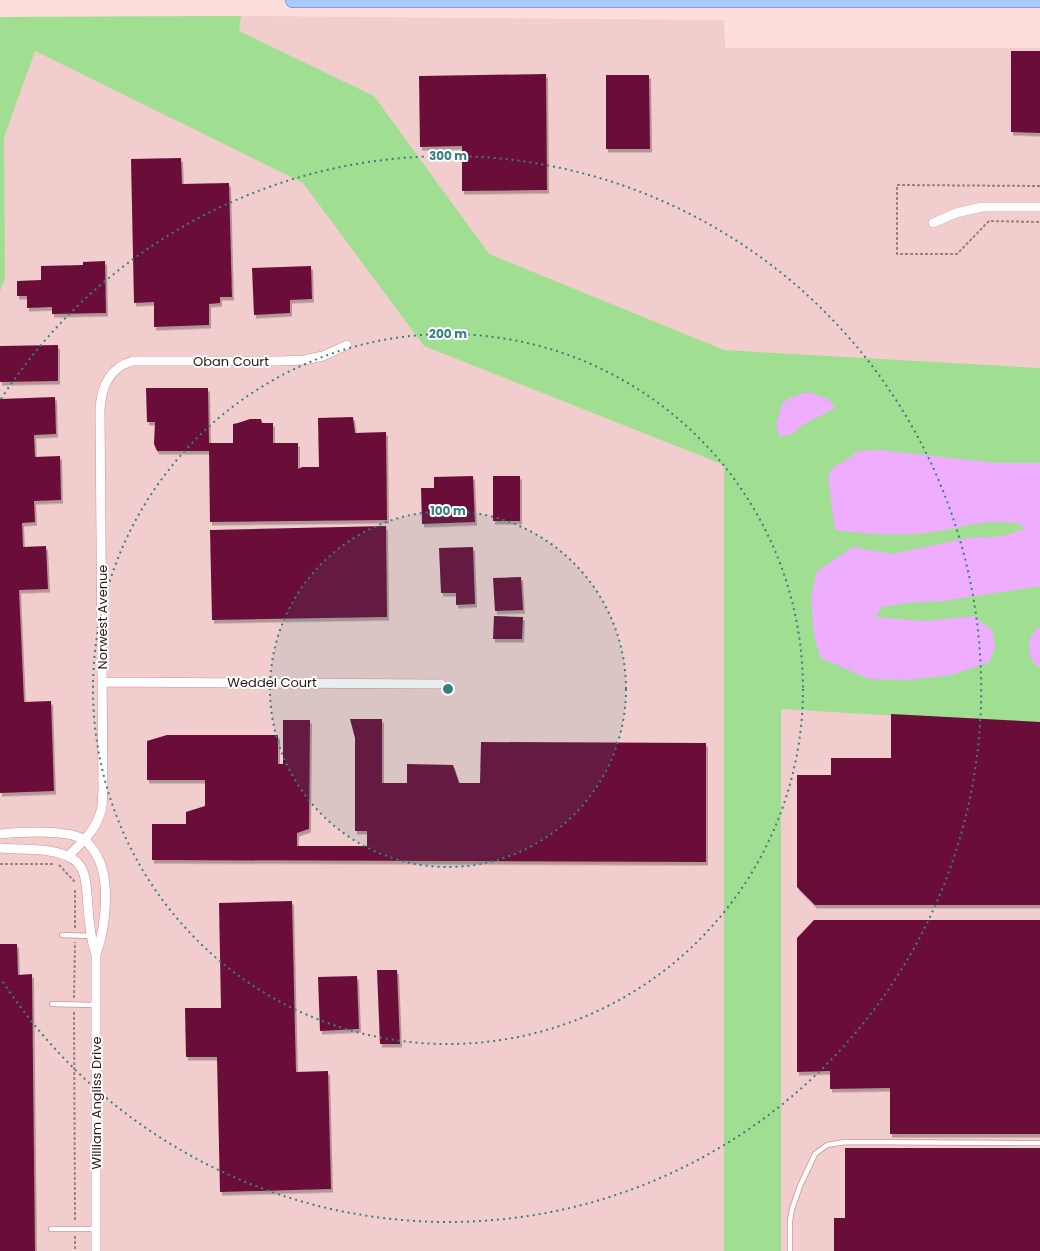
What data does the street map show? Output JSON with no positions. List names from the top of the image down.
{
  "streets": {
    "street": [
      "Oban Court",
      "Norwest Avenue",
      "Weddel Court",
      "William Angliss Drive"
    ]
  },
  "crossings": [
    ["Oban Court", "Norwest Avenue"],
    ["Norwest Avenue", "Weddel Court"],
    ["Norwest Avenue", "William Angliss Drive"]
  ],
  "rings": ["300 m", "200 m", "100 m"]
}
